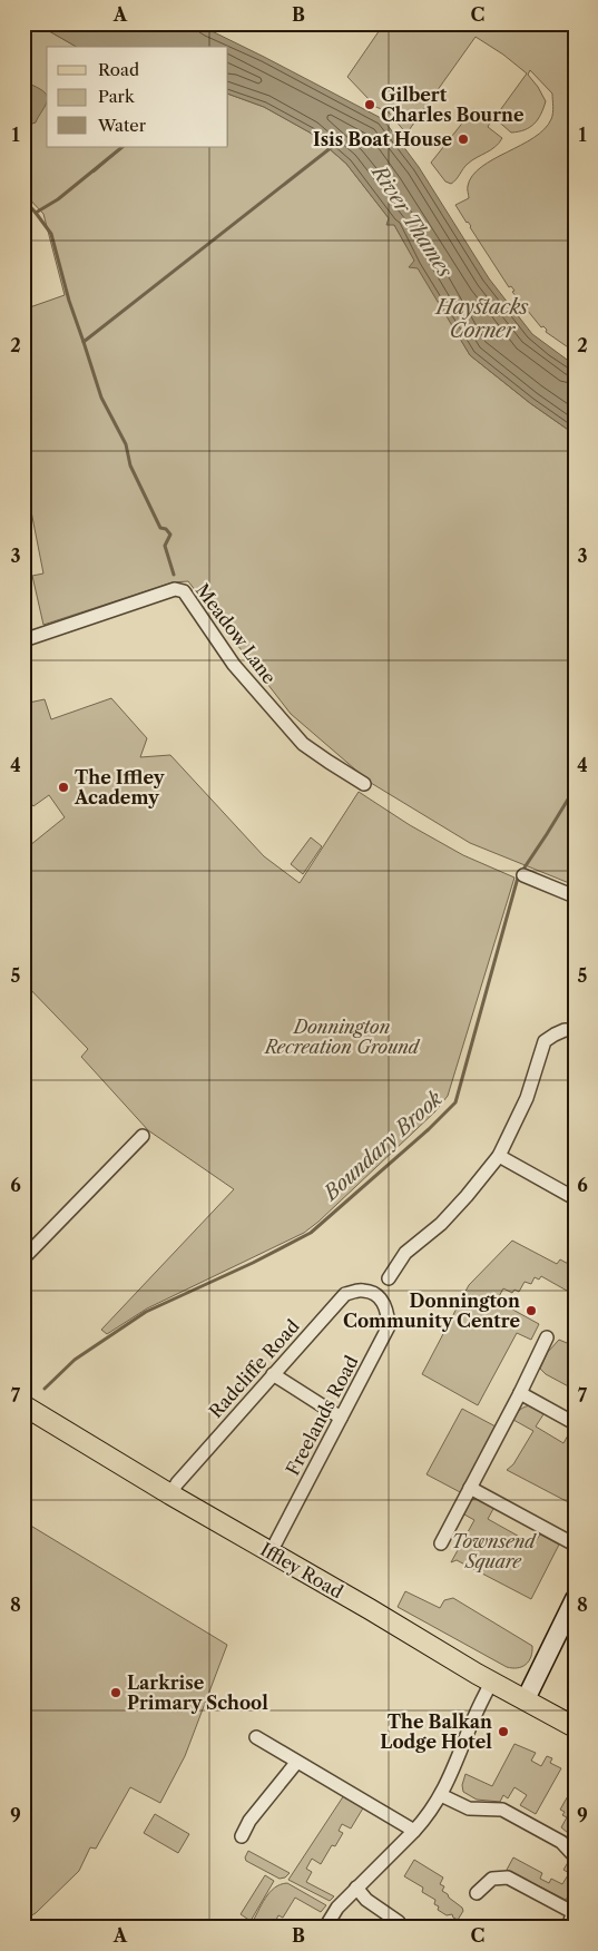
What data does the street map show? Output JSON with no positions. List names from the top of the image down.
{
  "streets": {
    "main road": ["Iffley Road"],
    "street": ["Meadow Lane", "Radcliffe Road", "Freelands Road"]
  },
  "crossings": [
    ["Radcliffe Road", "Freelands Road"],
    ["Radcliffe Road", "Iffley Road"],
    ["Freelands Road", "Iffley Road"]
  ],
  "water": ["River Thames", "Haystacks Corner", "Boundary Brook"],
  "parks": ["Donnington Recreation Ground", "Townsend Square"],
  "places": [
    "Gilbert Charles Bourne",
    "Isis Boat House",
    "The Iffley Academy",
    "Donnington Community Centre",
    "Larkrise Primary School",
    "The Balkan Lodge Hotel"
  ],
  "legend": ["Road", "Park", "Water"],
  "grid": {
    "columns": ["A", "B", "C"],
    "rows": [
      "1",
      "2",
      "3",
      "4",
      "5",
      "6",
      "7",
      "8",
      "9"
    ]
  }
}
